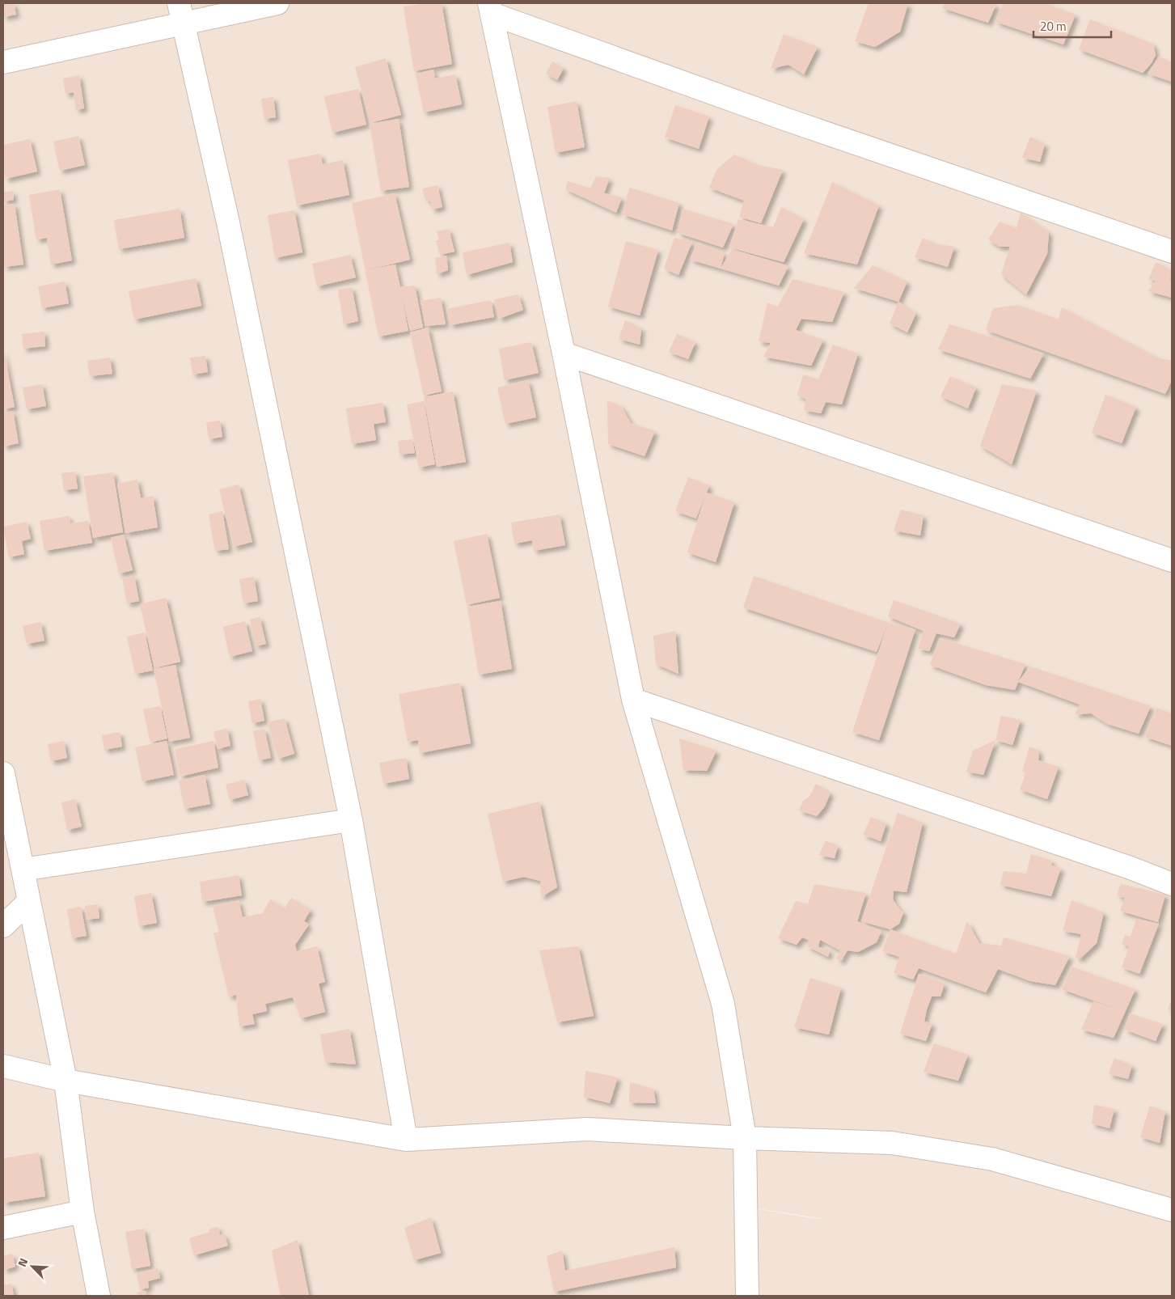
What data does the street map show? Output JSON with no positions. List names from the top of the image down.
{
  "scale_bar": "20 m",
  "north": "top left"
}
